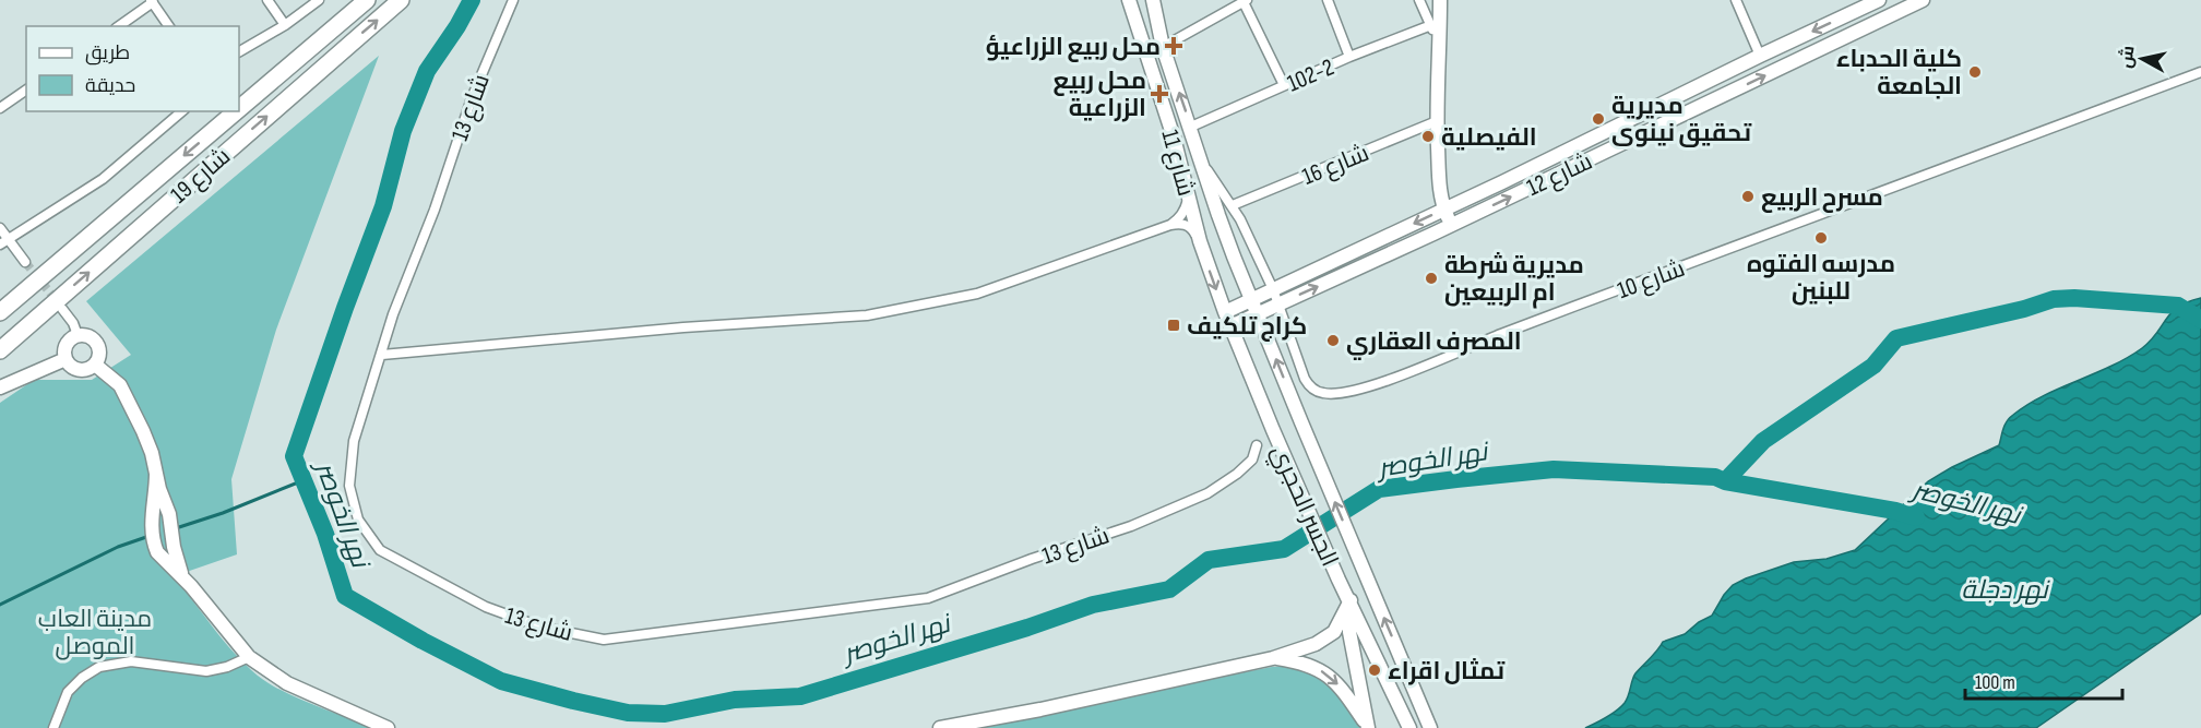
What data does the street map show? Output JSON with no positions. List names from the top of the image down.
{
  "streets": {
    "highway": ["شارع 19"],
    "main road": ["شارع 11", "شارع 12", "الجسر الحجري"],
    "street": [
      "102-2",
      "شارع 13",
      "شارع 16",
      "شارع 10"
    ]
  },
  "crossings": [
    ["102-2", "شارع 11"],
    ["شارع 11", "شارع 12"],
    ["شارع 11", "شارع 10"],
    ["شارع 11", "الجسر الحجري"],
    ["شارع 16", "شارع 10"],
    ["شارع 12", "شارع 10"],
    ["شارع 12", "الجسر الحجري"]
  ],
  "water": ["نهر الخوصر", "نهر دجلة"],
  "parks": ["مدينة العاب الموصل"],
  "places": {
    "health": ["محل ربيع الزراعيؤ", "محل ربيع الزراعية"],
    "other": [
      "كلية الحدباء الجامعة",
      "مديرية تحقيق نينوى",
      "الفيصلية",
      "مسرح الربيع",
      "مدرسه الفتوه للبنين",
      "مديرية شرطة ام الربيعين",
      "المصرف العقاري",
      "تمثال اقراء"
    ],
    "transit": ["كراج تلكيف"]
  },
  "legend": ["طريق", "حديقة"],
  "scale_bar": "100 m",
  "north": "left"
}
